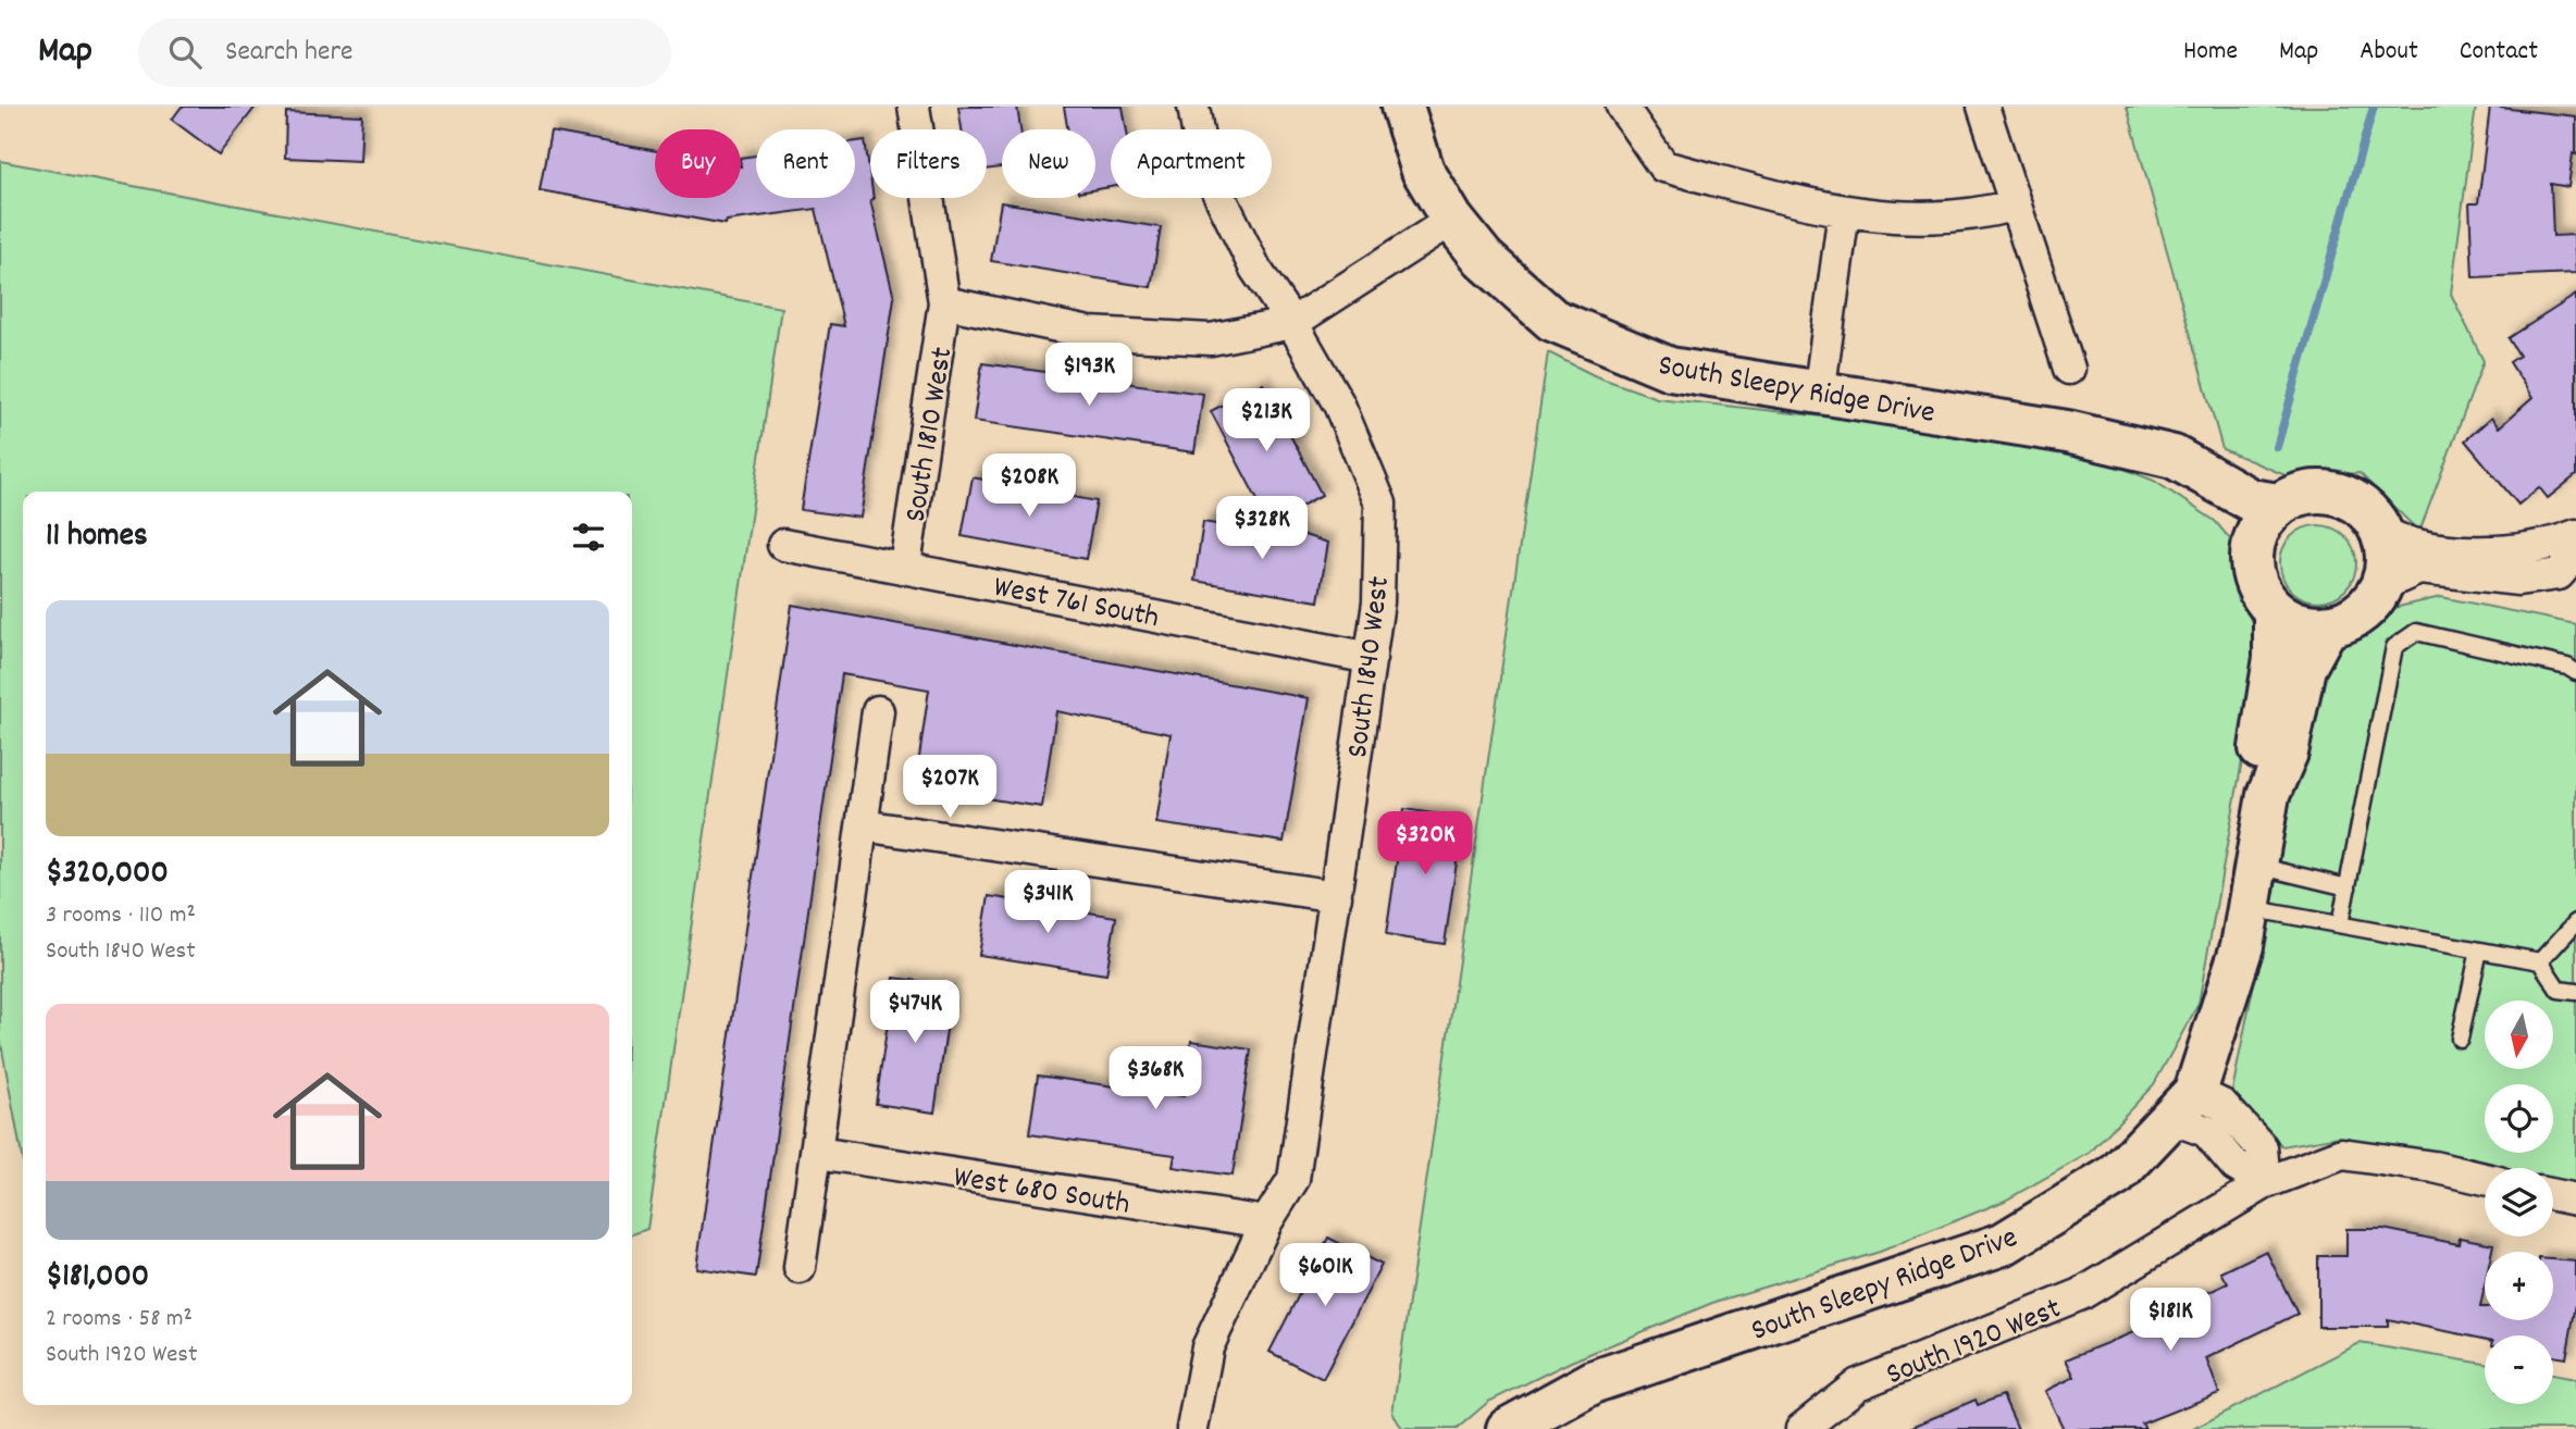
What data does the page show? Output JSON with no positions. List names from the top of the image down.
{
  "streets": {
    "street": [
      "South Sleepy Ridge Drive",
      "South 1810 West",
      "West 761 South",
      "South 1840 West",
      "West 680 South",
      "South 1920 West"
    ]
  },
  "crossings": [
    ["South 1810 West", "West 761 South"],
    ["West 761 South", "South 1840 West"],
    ["South 1840 West", "West 680 South"]
  ],
  "north": "bottom",
  "page": {
    "header": "Map",
    "search": "Search here",
    "nav": [
      "Home",
      "Map",
      "About",
      "Contact"
    ],
    "chip": [
      "Buy",
      "Rent",
      "Filters",
      "New",
      "Apartment"
    ],
    "price": [
      "$193K",
      "$213K",
      "$208K",
      "$328K",
      "$207K",
      "$320K",
      "$341K",
      "$474K",
      "$368K",
      "$601K",
      "$181K"
    ],
    "heading": "11 homes",
    "list": [
      {
        "name": "$320,000",
        "note": "3 rooms · 110 m² · South 1840 West"
      },
      {
        "name": "$181,000",
        "note": "2 rooms · 58 m² · South 1920 West"
      }
    ],
    "map_buttons": ["+", "−"]
  }
}
